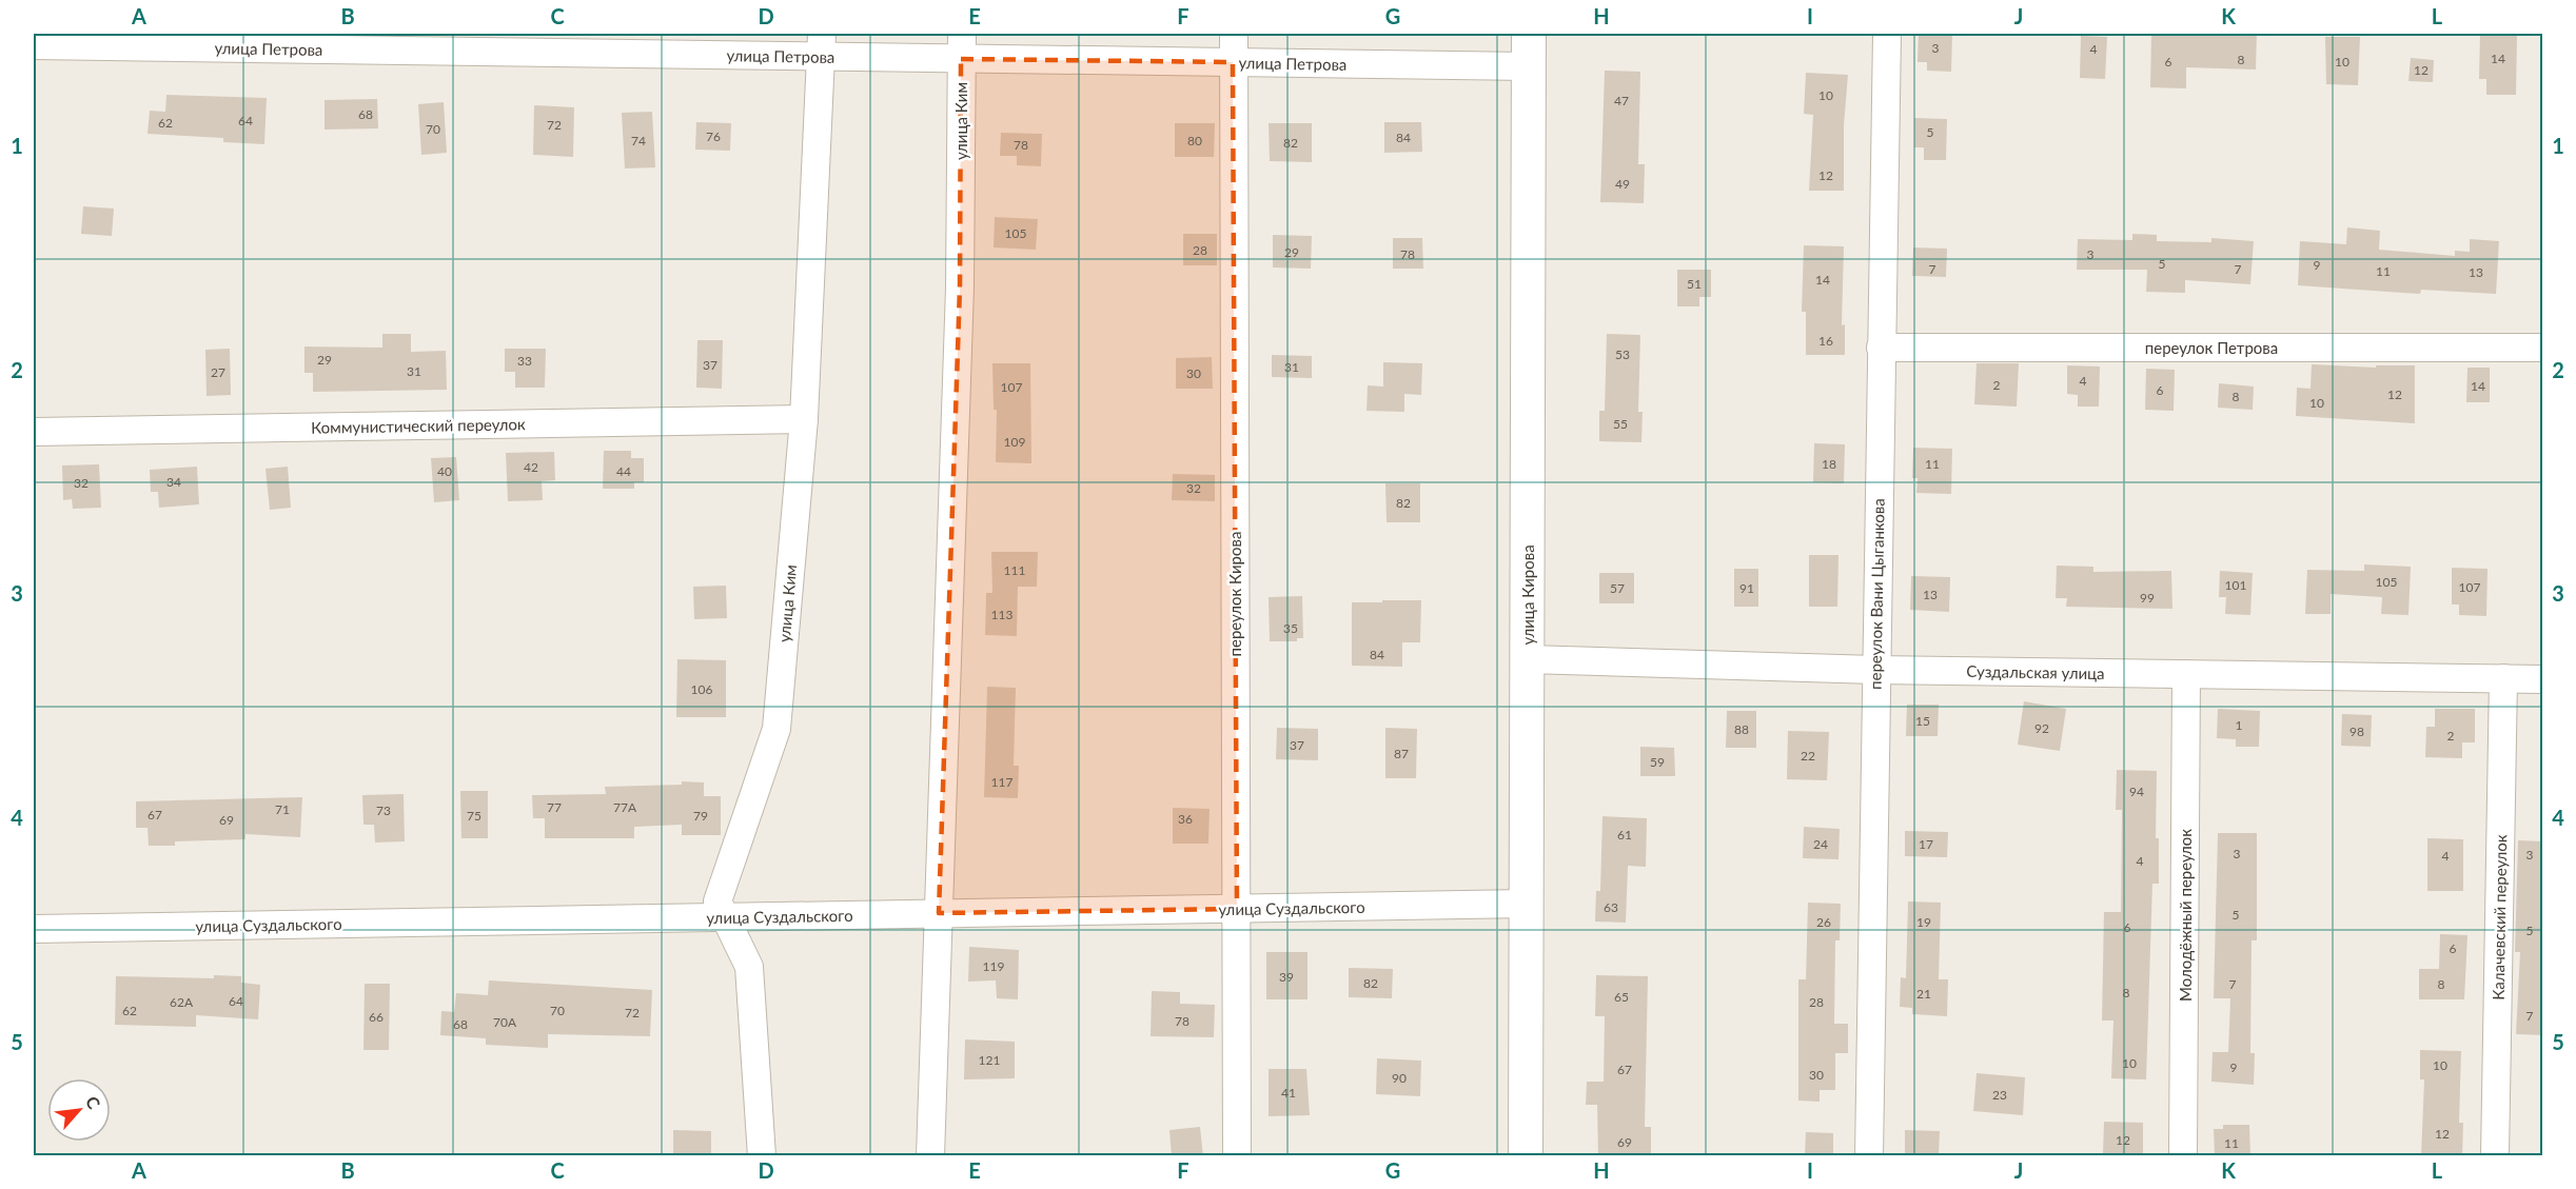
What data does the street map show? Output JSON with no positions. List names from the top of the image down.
{
  "streets": {
    "street": [
      "улица Петрова",
      "улица Ким",
      "переулок Петрова",
      "Коммунистический переулок",
      "переулок Кирова",
      "переулок Вани Цыганкова",
      "улица Кирова",
      "Суздальская улица",
      "улица Суздальского",
      "Молодёжный переулок",
      "Калачевский переулок"
    ]
  },
  "crossings": [
    ["улица Петрова", "улица Ким"],
    ["улица Петрова", "переулок Кирова"],
    ["улица Петрова", "улица Кирова"],
    ["улица Ким", "Коммунистический переулок"],
    ["улица Ким", "улица Суздальского"],
    ["переулок Петрова", "переулок Вани Цыганкова"],
    ["переулок Кирова", "улица Суздальского"],
    ["переулок Вани Цыганкова", "Суздальская улица"],
    ["улица Кирова", "Суздальская улица"],
    ["улица Кирова", "улица Суздальского"],
    ["Суздальская улица", "Молодёжный переулок"],
    ["Суздальская улица", "Калачевский переулок"]
  ],
  "house_numbers": [
    "3",
    "4",
    "14",
    "8",
    "6",
    "10",
    "12",
    "10",
    "47",
    "68",
    "64",
    "62",
    "72",
    "70",
    "5",
    "76",
    "84",
    "74",
    "80",
    "82",
    "78",
    "12",
    "49",
    "105",
    "28",
    "29",
    "78",
    "3",
    "5",
    "9",
    "7",
    "7",
    "11",
    "13",
    "14",
    "51",
    "16",
    "53",
    "29",
    "33",
    "37",
    "31",
    "31",
    "27",
    "30",
    "4",
    "2",
    "14",
    "107",
    "6",
    "12",
    "8",
    "10",
    "55",
    "109",
    "18",
    "11",
    "42",
    "40",
    "44",
    "34",
    "32",
    "32",
    "82",
    "111",
    "105",
    "101",
    "107",
    "57",
    "91",
    "13",
    "99",
    "113",
    "35",
    "84",
    "106",
    "15",
    "1",
    "92",
    "88",
    "98",
    "2",
    "37",
    "87",
    "22",
    "59",
    "117",
    "94",
    "77",
    "77А",
    "71",
    "73",
    "67",
    "75",
    "79",
    "36",
    "69",
    "61",
    "24",
    "17",
    "3",
    "3",
    "4",
    "4",
    "63",
    "5",
    "26",
    "19",
    "6",
    "5",
    "6",
    "119",
    "39",
    "82",
    "7",
    "8",
    "8",
    "21",
    "65",
    "64",
    "62А",
    "28",
    "62",
    "70",
    "72",
    "7",
    "66",
    "78",
    "70А",
    "68",
    "121",
    "10",
    "10",
    "9",
    "67",
    "30",
    "90",
    "41",
    "23",
    "12",
    "12",
    "69",
    "11"
  ],
  "north": "top right",
  "grid": {
    "columns": [
      "A",
      "B",
      "C",
      "D",
      "E",
      "F",
      "G",
      "H",
      "I",
      "J",
      "K",
      "L"
    ],
    "rows": [
      "1",
      "2",
      "3",
      "4",
      "5"
    ]
  }
}
